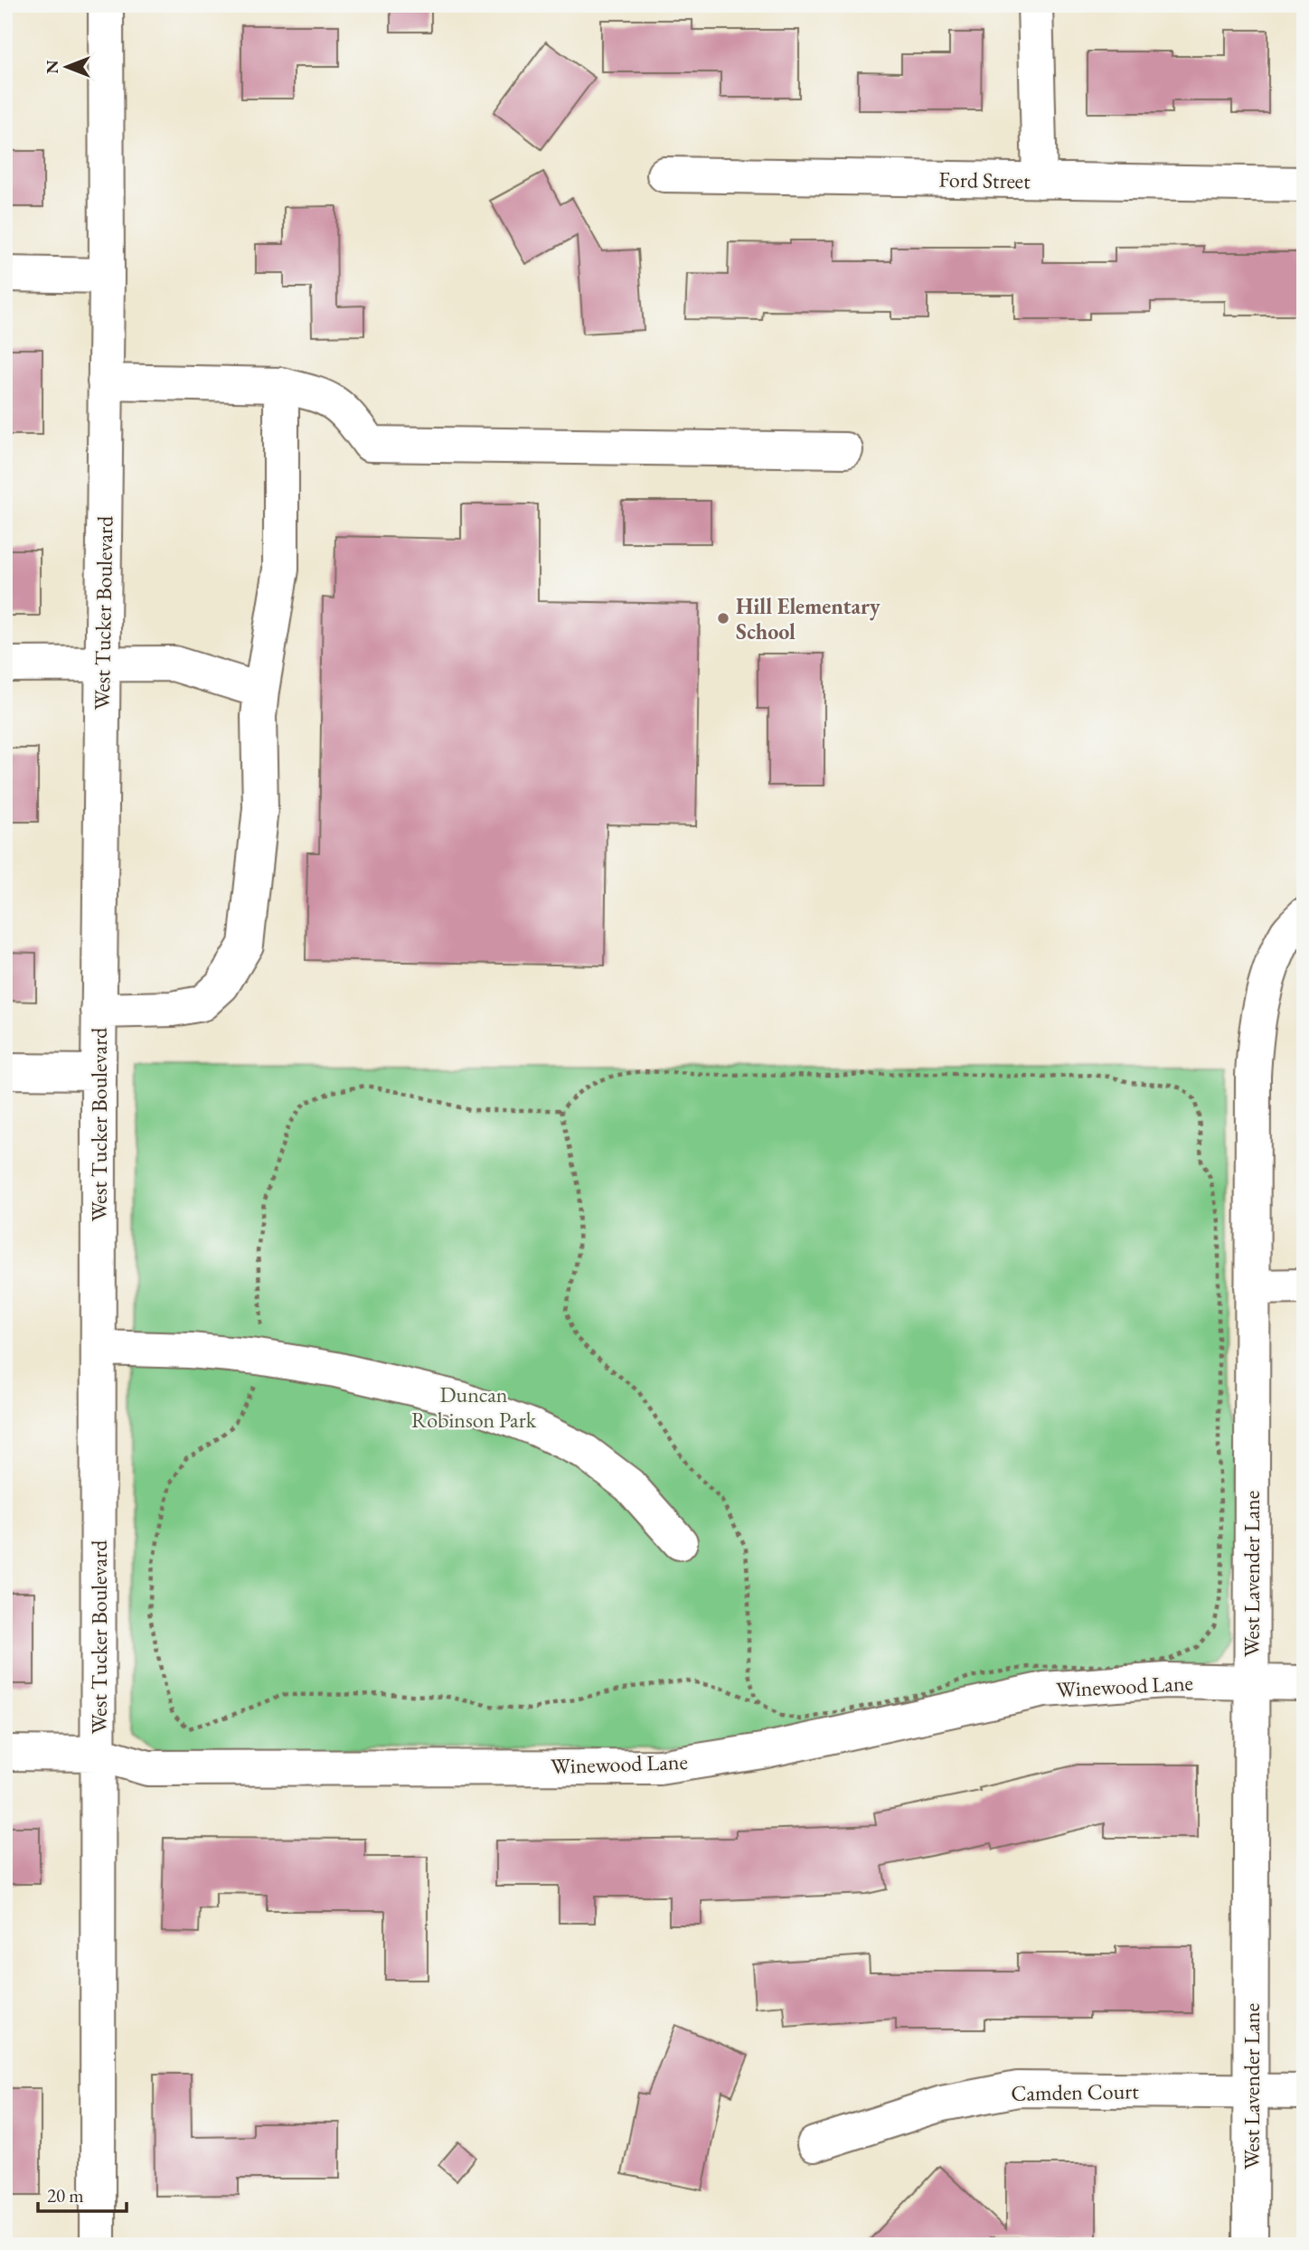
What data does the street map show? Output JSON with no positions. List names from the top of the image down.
{
  "streets": {
    "street": [
      "Ford Street",
      "West Tucker Boulevard",
      "West Lavender Lane",
      "Winewood Lane",
      "Camden Court"
    ]
  },
  "crossings": [
    ["West Tucker Boulevard", "Winewood Lane"],
    ["West Lavender Lane", "Winewood Lane"],
    ["West Lavender Lane", "Camden Court"]
  ],
  "parks": ["Duncan Robinson Park"],
  "places": ["Hill Elementary School"],
  "scale_bar": "20 m",
  "north": "left"
}
